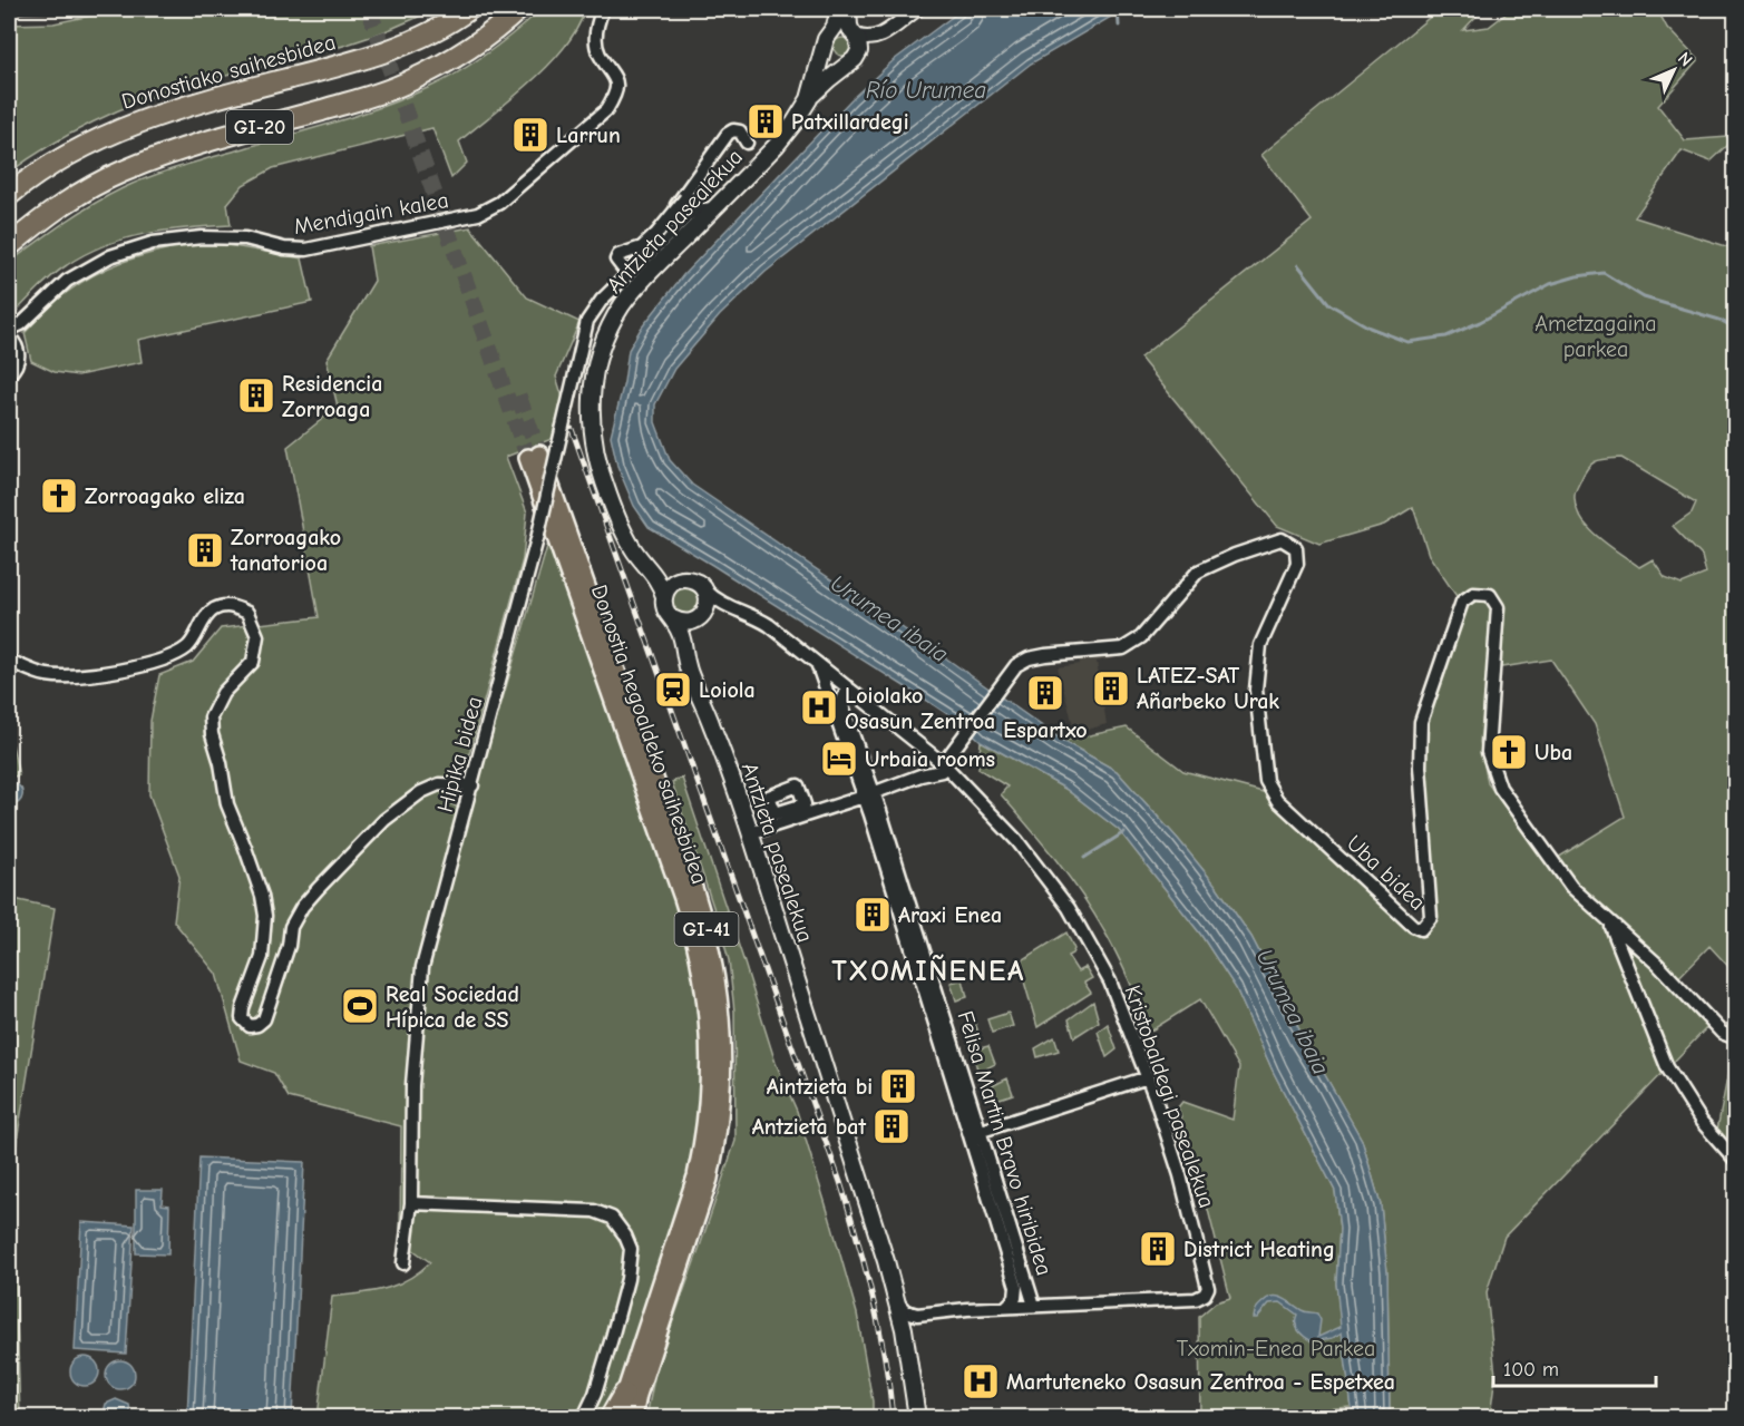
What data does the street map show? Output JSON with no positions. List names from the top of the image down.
{
  "streets": {
    "highway": ["Donostiako saihesbidea", "GI-20"],
    "main road": ["Antzieta pasealekua", "Donostia hegoaldeko saihesbidea", "GI-41"],
    "street": [
      "Mendigain kalea",
      "Hipika bidea",
      "Uba bidea",
      "Kristobaldegi pasealekua",
      "Felisa Martin Bravo hiribidea"
    ]
  },
  "crossings": [
    ["Antzieta pasealekua", "Hipika bidea"],
    ["Antzieta pasealekua", "Kristobaldegi pasealekua"],
    ["Uba bidea", "Kristobaldegi pasealekua"],
    ["Kristobaldegi pasealekua", "Felisa Martin Bravo hiribidea"]
  ],
  "districts": ["TXOMIÑENEA"],
  "water": ["Río Urumea", "Urumea ibaia"],
  "parks": ["Ametzagaina parkea", "Txomin-Enea Parkea"],
  "places": {
    "building": [
      "Patxillardegi",
      "Larrun",
      "Residencia Zorroaga",
      "Zorroagako tanatorioa",
      "LATEZ-SAT Añarbeko Urak",
      "Espartxo",
      "Araxi Enea",
      "Aintzieta bi",
      "Antzieta bat",
      "District Heating"
    ],
    "church": ["Zorroagako eliza", "Uba"],
    "station": ["Loiola"],
    "hospital": ["Loiolako Osasun Zentroa", "Martuteneko Osasun Zentroa - Espetxea"],
    "hotel": ["Urbaia rooms"],
    "sports": ["Real Sociedad Hípica de SS"]
  },
  "scale_bar": "100 m",
  "north": "top right"
}
